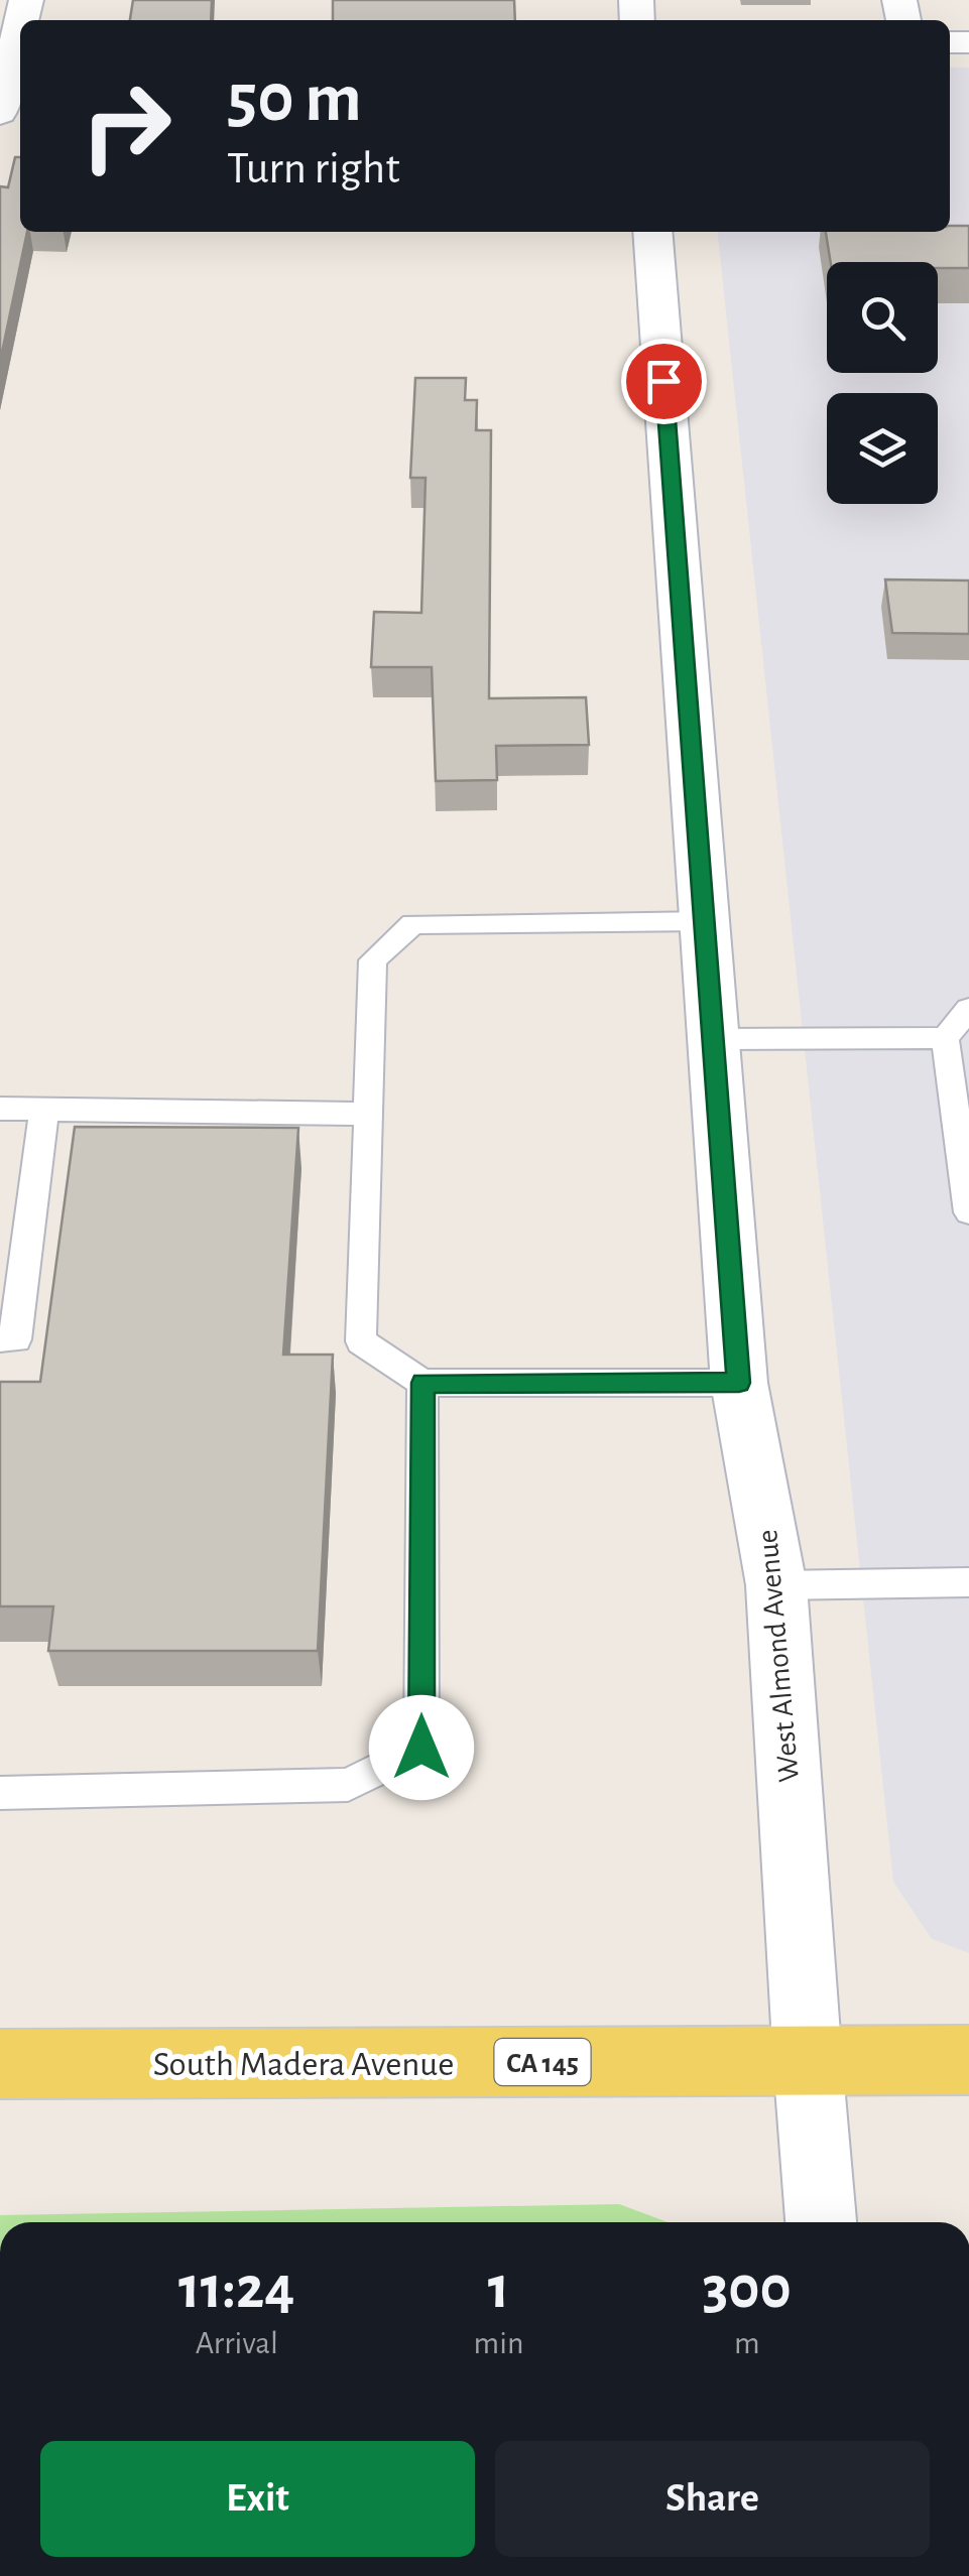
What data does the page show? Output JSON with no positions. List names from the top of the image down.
{
  "streets": {
    "main road": ["CA 145", "South Madera Avenue"],
    "street": ["West Almond Avenue"]
  },
  "crossings": [
    ["West Almond Avenue", "South Madera Avenue"]
  ],
  "page": {
    "turn": ["50 m", "Turn right"],
    "eta": [
      "11:24",
      "Arrival",
      "1",
      "min",
      "300",
      "m"
    ],
    "buttons": ["Exit", "Share"]
  }
}
